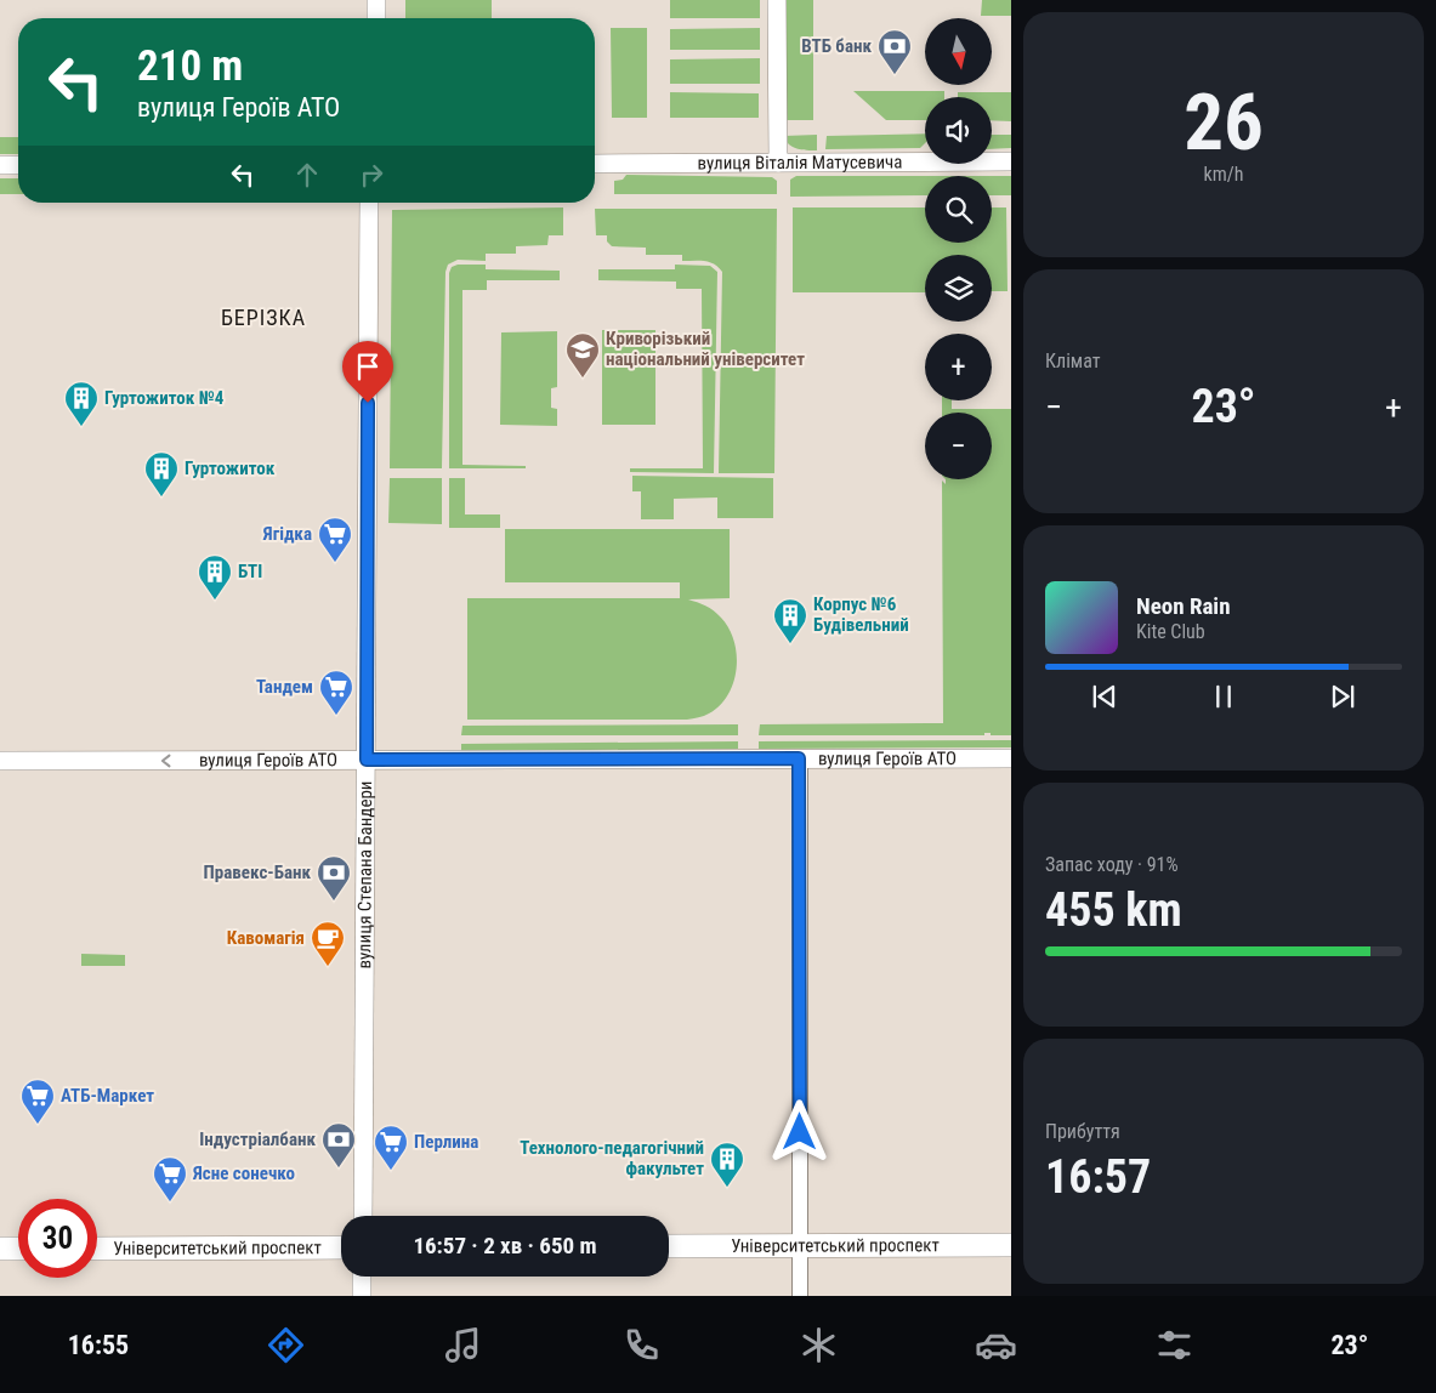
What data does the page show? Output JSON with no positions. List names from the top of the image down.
{
  "streets": {
    "main road": ["Університетський проспект"],
    "street": ["вулиця Віталія Матусевича", "вулиця Героїв АТО", "вулиця Степана Бандери"]
  },
  "crossings": [
    ["вулиця Героїв АТО", "вулиця Степана Бандери"]
  ],
  "one_way": ["вулиця Героїв АТО"],
  "districts": ["БЕРІЗКА"],
  "places": {
    "bank": ["ВТБ банк", "Правекс-Банк", "Індустріалбанк"],
    "school or university": ["Криворізький національний університет"],
    "building": [
      "Гуртожиток №4",
      "Гуртожиток",
      "БТІ",
      "Корпус №6 Будівельний",
      "Технолого-педагогічний факультет"
    ],
    "supermarket": [
      "Ягідка",
      "Тандем",
      "АТБ-Маркет",
      "Перлина",
      "Ясне сонечко"
    ],
    "cafe": ["Кавомагія"]
  },
  "north": "bottom",
  "page": {
    "tile": [
      ["26", "km/h"],
      "Клімат",
      ["Запас ходу · 91%", "455 km"],
      ["Прибуття", "16:57"]
    ],
    "map_buttons": ["+", "−"],
    "turn": ["210 m", "вулиця Героїв АТО"],
    "heat": ["−", "23°", "+"],
    "song": ["Neon Rain", "Kite Club"],
    "limit": "30",
    "trip": "16:57 · 2 хв · 650 m",
    "tabs": ["16:55", "23°"]
  }
}
